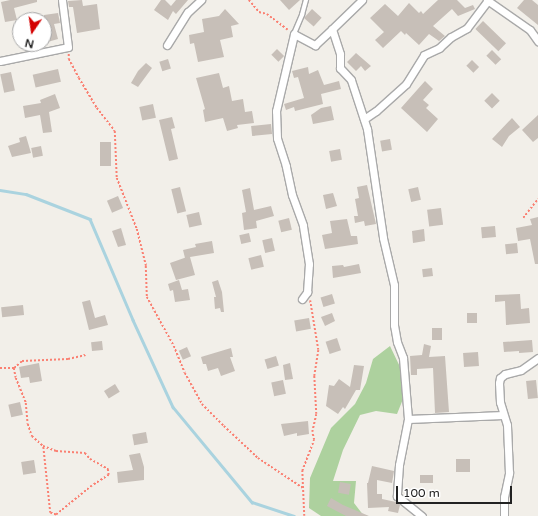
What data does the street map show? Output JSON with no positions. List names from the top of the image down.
{
  "scale_bar": "100 m",
  "north": "bottom"
}
